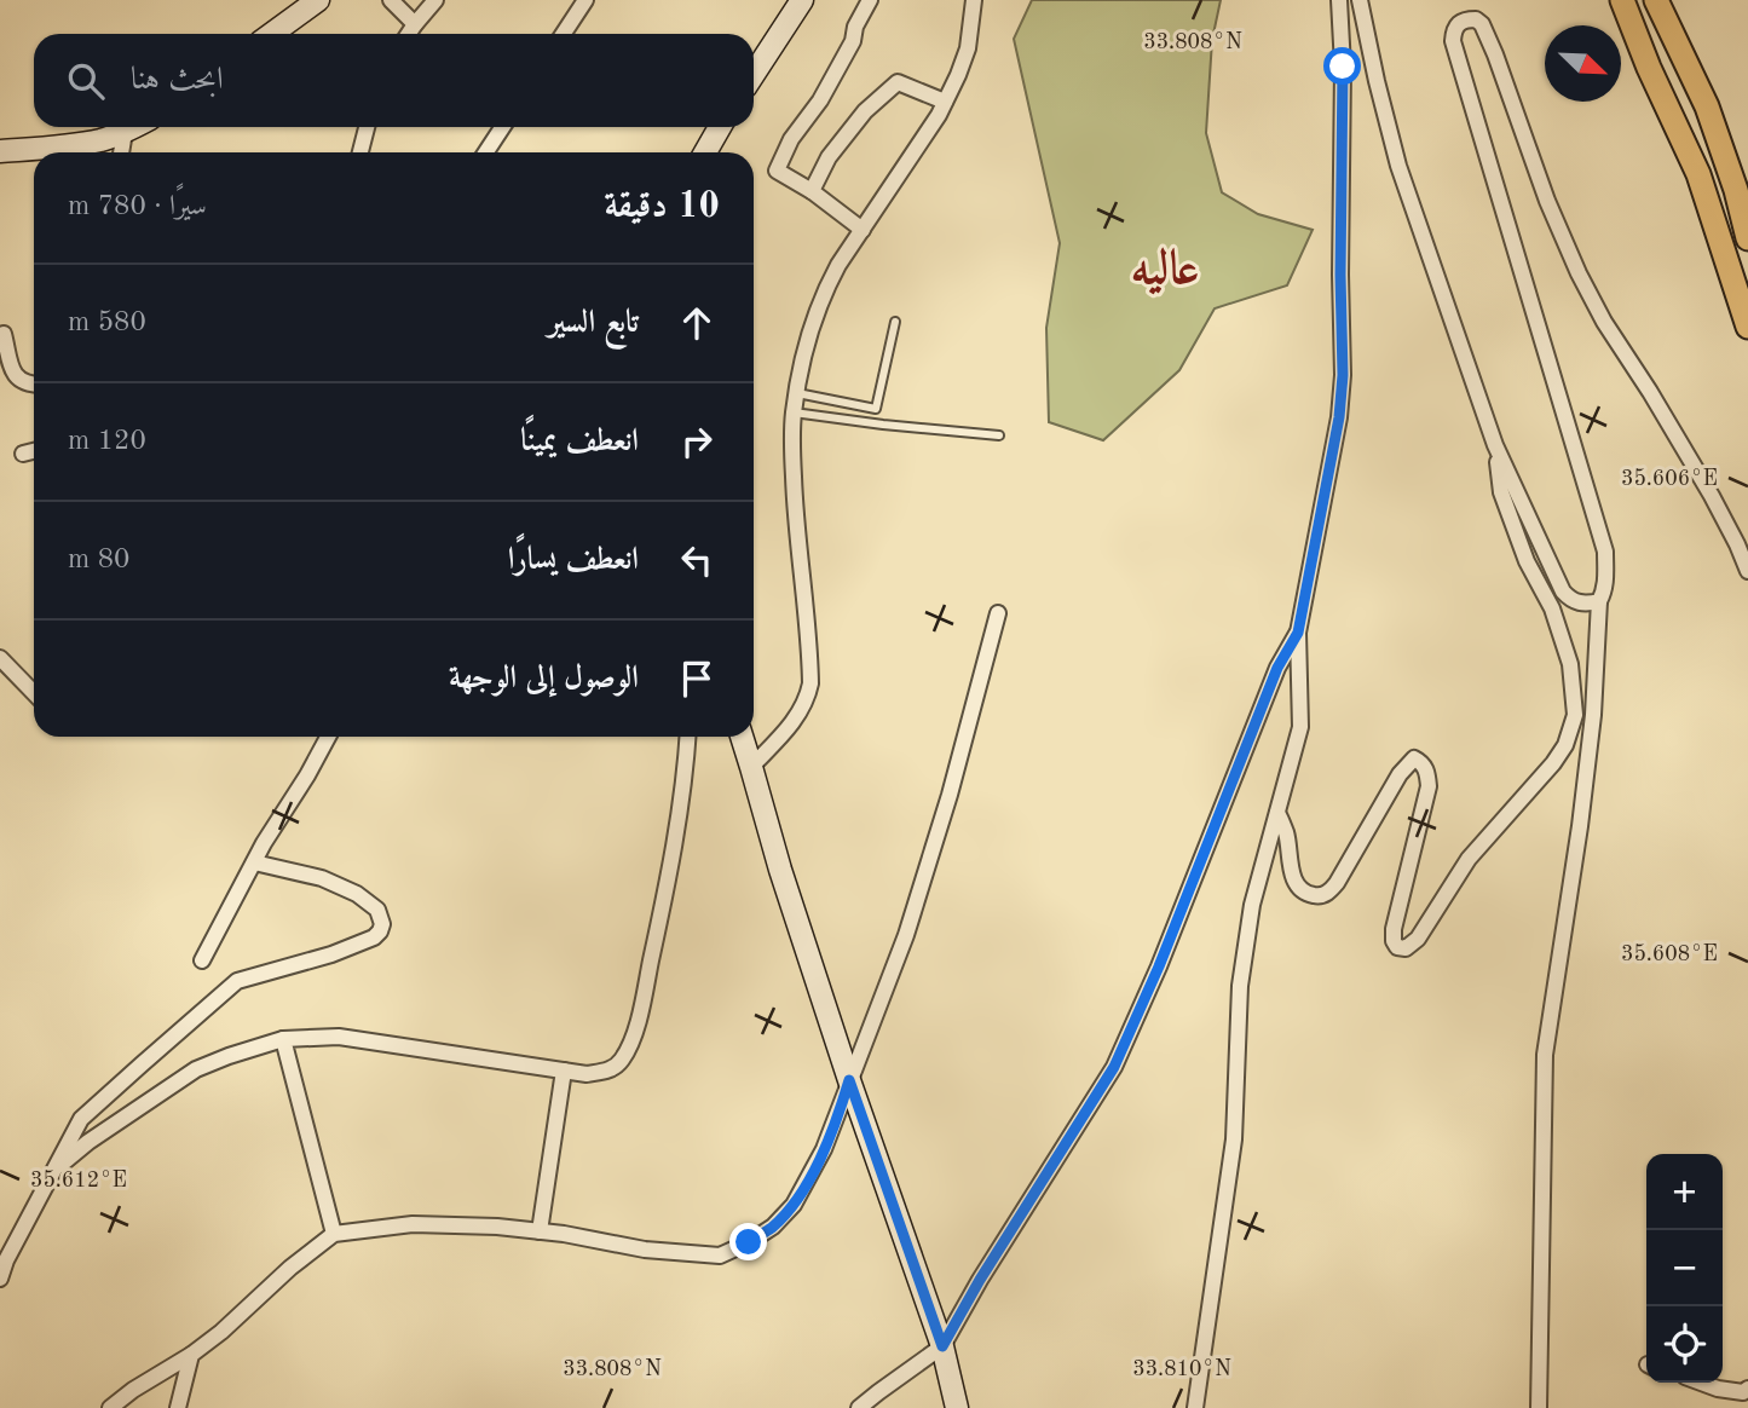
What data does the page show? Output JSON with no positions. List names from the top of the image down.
{
  "districts": ["عاليه"],
  "north": "bottom right",
  "page": {
    "search": "ابحث هنا",
    "heading": ["10 دقيقة", "سيرًا · 780 m"],
    "list": [
      ["تابع السير", "580 m"],
      ["انعطف يمينًا", "120 m"],
      ["انعطف يسارًا", "80 m"],
      "الوصول إلى الوجهة"
    ],
    "map_buttons": ["+", "−"]
  },
  "coordinates": [
    "33.808°N",
    "35.606°E",
    "35.608°E",
    "35.612°E",
    "33.810°N"
  ]
}
